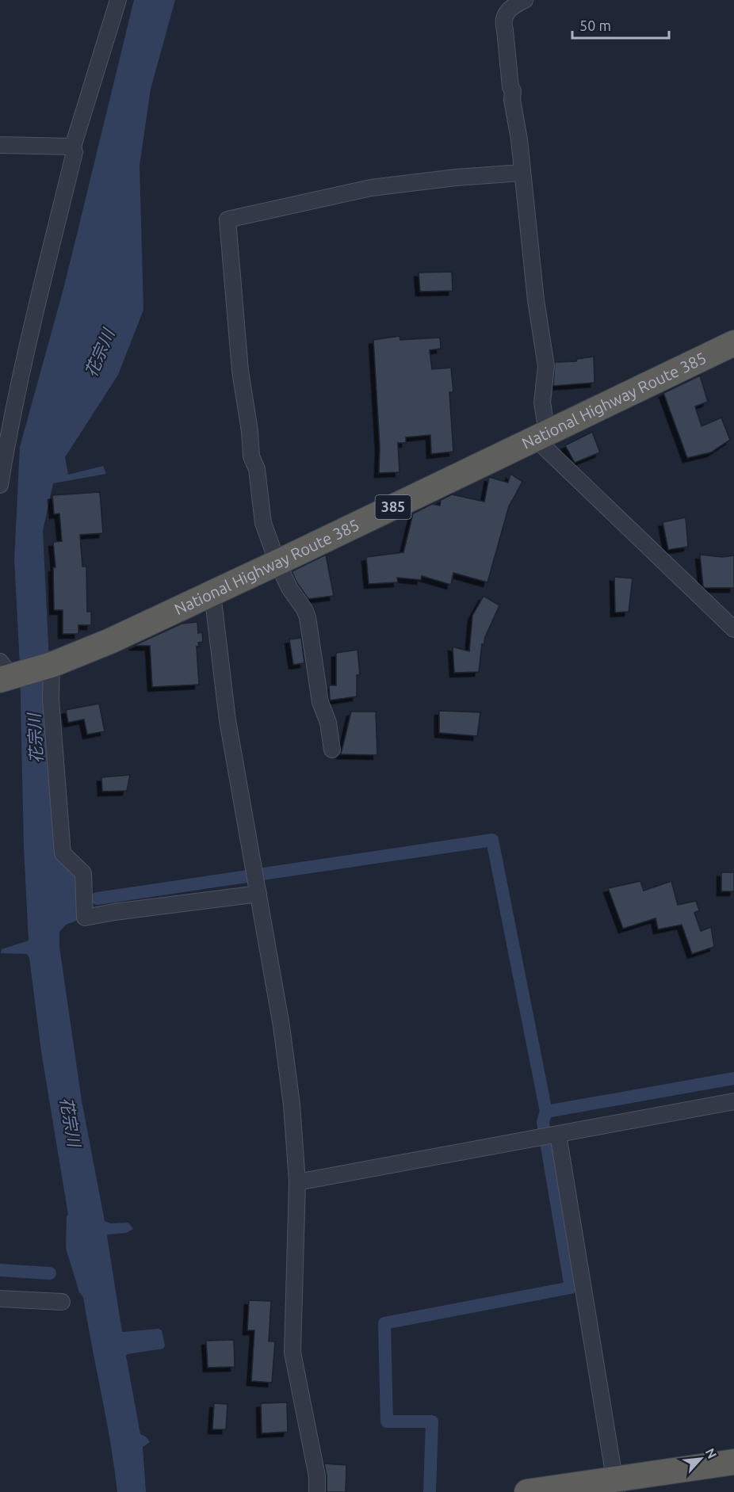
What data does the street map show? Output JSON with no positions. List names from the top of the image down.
{
  "streets": {
    "highway": ["National Highway Route 385", "385"]
  },
  "water": ["花宗川"],
  "scale_bar": "50 m",
  "north": "top right"
}
